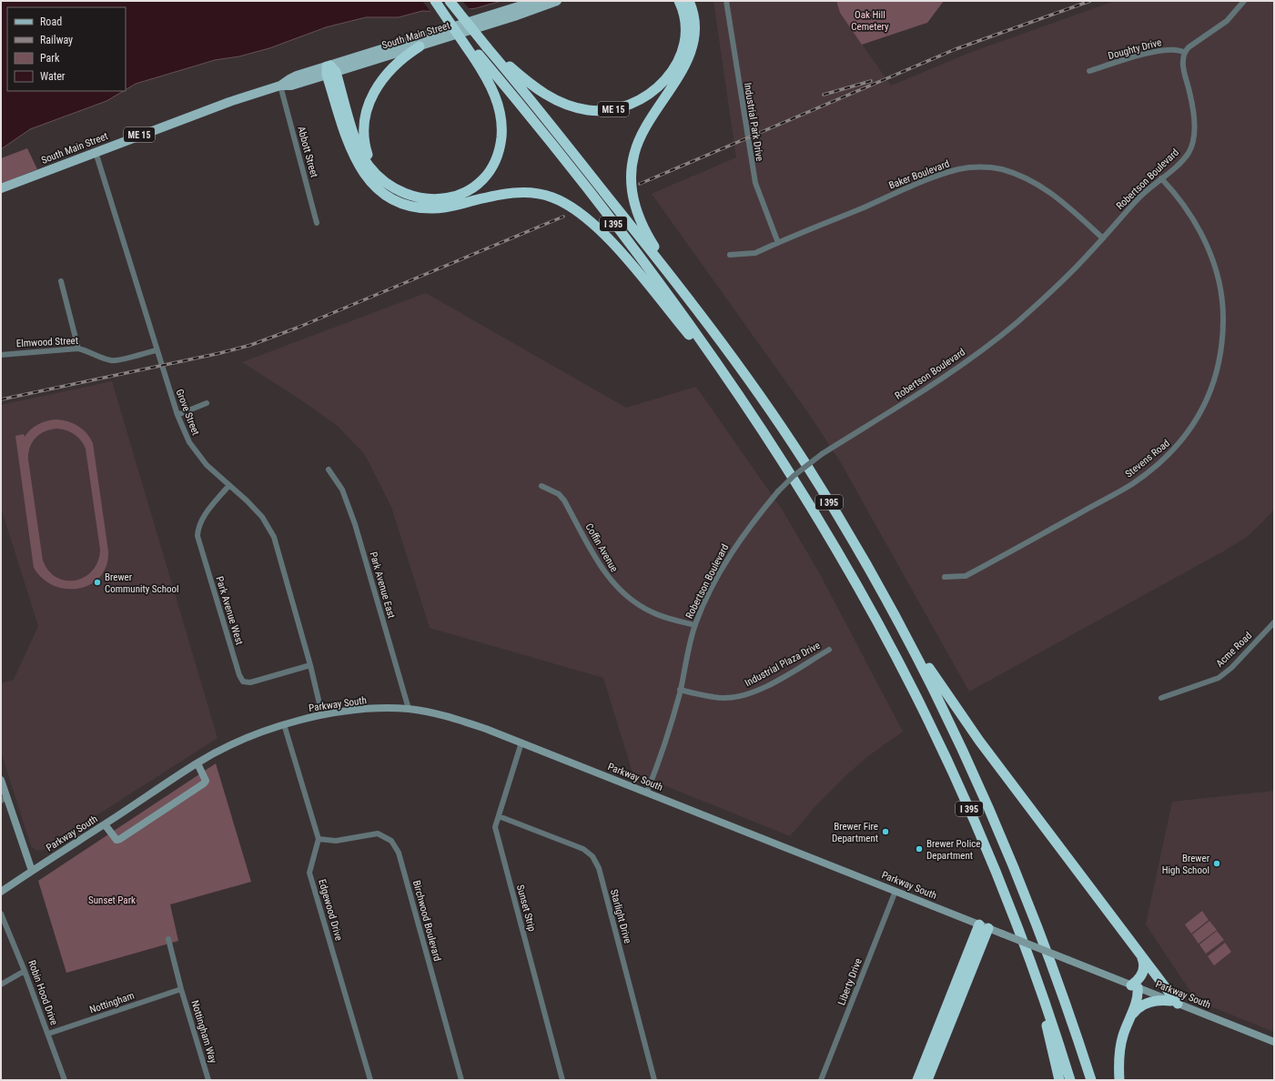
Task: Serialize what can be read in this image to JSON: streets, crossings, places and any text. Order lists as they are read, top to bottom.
{
  "streets": {
    "highway": ["ME 15", "I 395"],
    "main road": ["South Main Street", "Parkway South"],
    "street": [
      "Doughty Drive",
      "Industrial Park Drive",
      "Abbott Street",
      "Baker Boulevard",
      "Robertson Boulevard",
      "Elmwood Street",
      "Grove Street",
      "Stevens Road",
      "Coffin Avenue",
      "Park Avenue East",
      "Park Avenue West",
      "Acme Road",
      "Industrial Plaza Drive",
      "Sunset Strip",
      "Edgewood Drive",
      "Starlight Drive",
      "Birchwood Boulevard",
      "Liberty Drive",
      "Robin Hood Drive",
      "Nottingham",
      "Nottingham Way"
    ]
  },
  "crossings": [
    ["South Main Street", "Abbott Street"],
    ["South Main Street", "Grove Street"],
    ["Doughty Drive", "Robertson Boulevard"],
    ["ME 15", "I 395"],
    ["Industrial Park Drive", "Baker Boulevard"],
    ["Baker Boulevard", "Robertson Boulevard"],
    ["Robertson Boulevard", "Stevens Road"],
    ["Robertson Boulevard", "Coffin Avenue"],
    ["Robertson Boulevard", "Industrial Plaza Drive"],
    ["Robertson Boulevard", "Parkway South"],
    ["Elmwood Street", "Grove Street"],
    ["Grove Street", "Park Avenue West"],
    ["Grove Street", "Parkway South"],
    ["Park Avenue East", "Parkway South"],
    ["Parkway South", "Sunset Strip"],
    ["Parkway South", "Liberty Drive"],
    ["Sunset Strip", "Starlight Drive"],
    ["Edgewood Drive", "Birchwood Boulevard"],
    ["Robin Hood Drive", "Nottingham"],
    ["Nottingham", "Nottingham Way"]
  ],
  "parks": ["Oak Hill Cemetery", "Sunset Park"],
  "places": [
    "Brewer Community School",
    "Brewer Fire Department",
    "Brewer Police Department",
    "Brewer High School"
  ],
  "legend": [
    "Road",
    "Railway",
    "Park",
    "Water"
  ]
}
